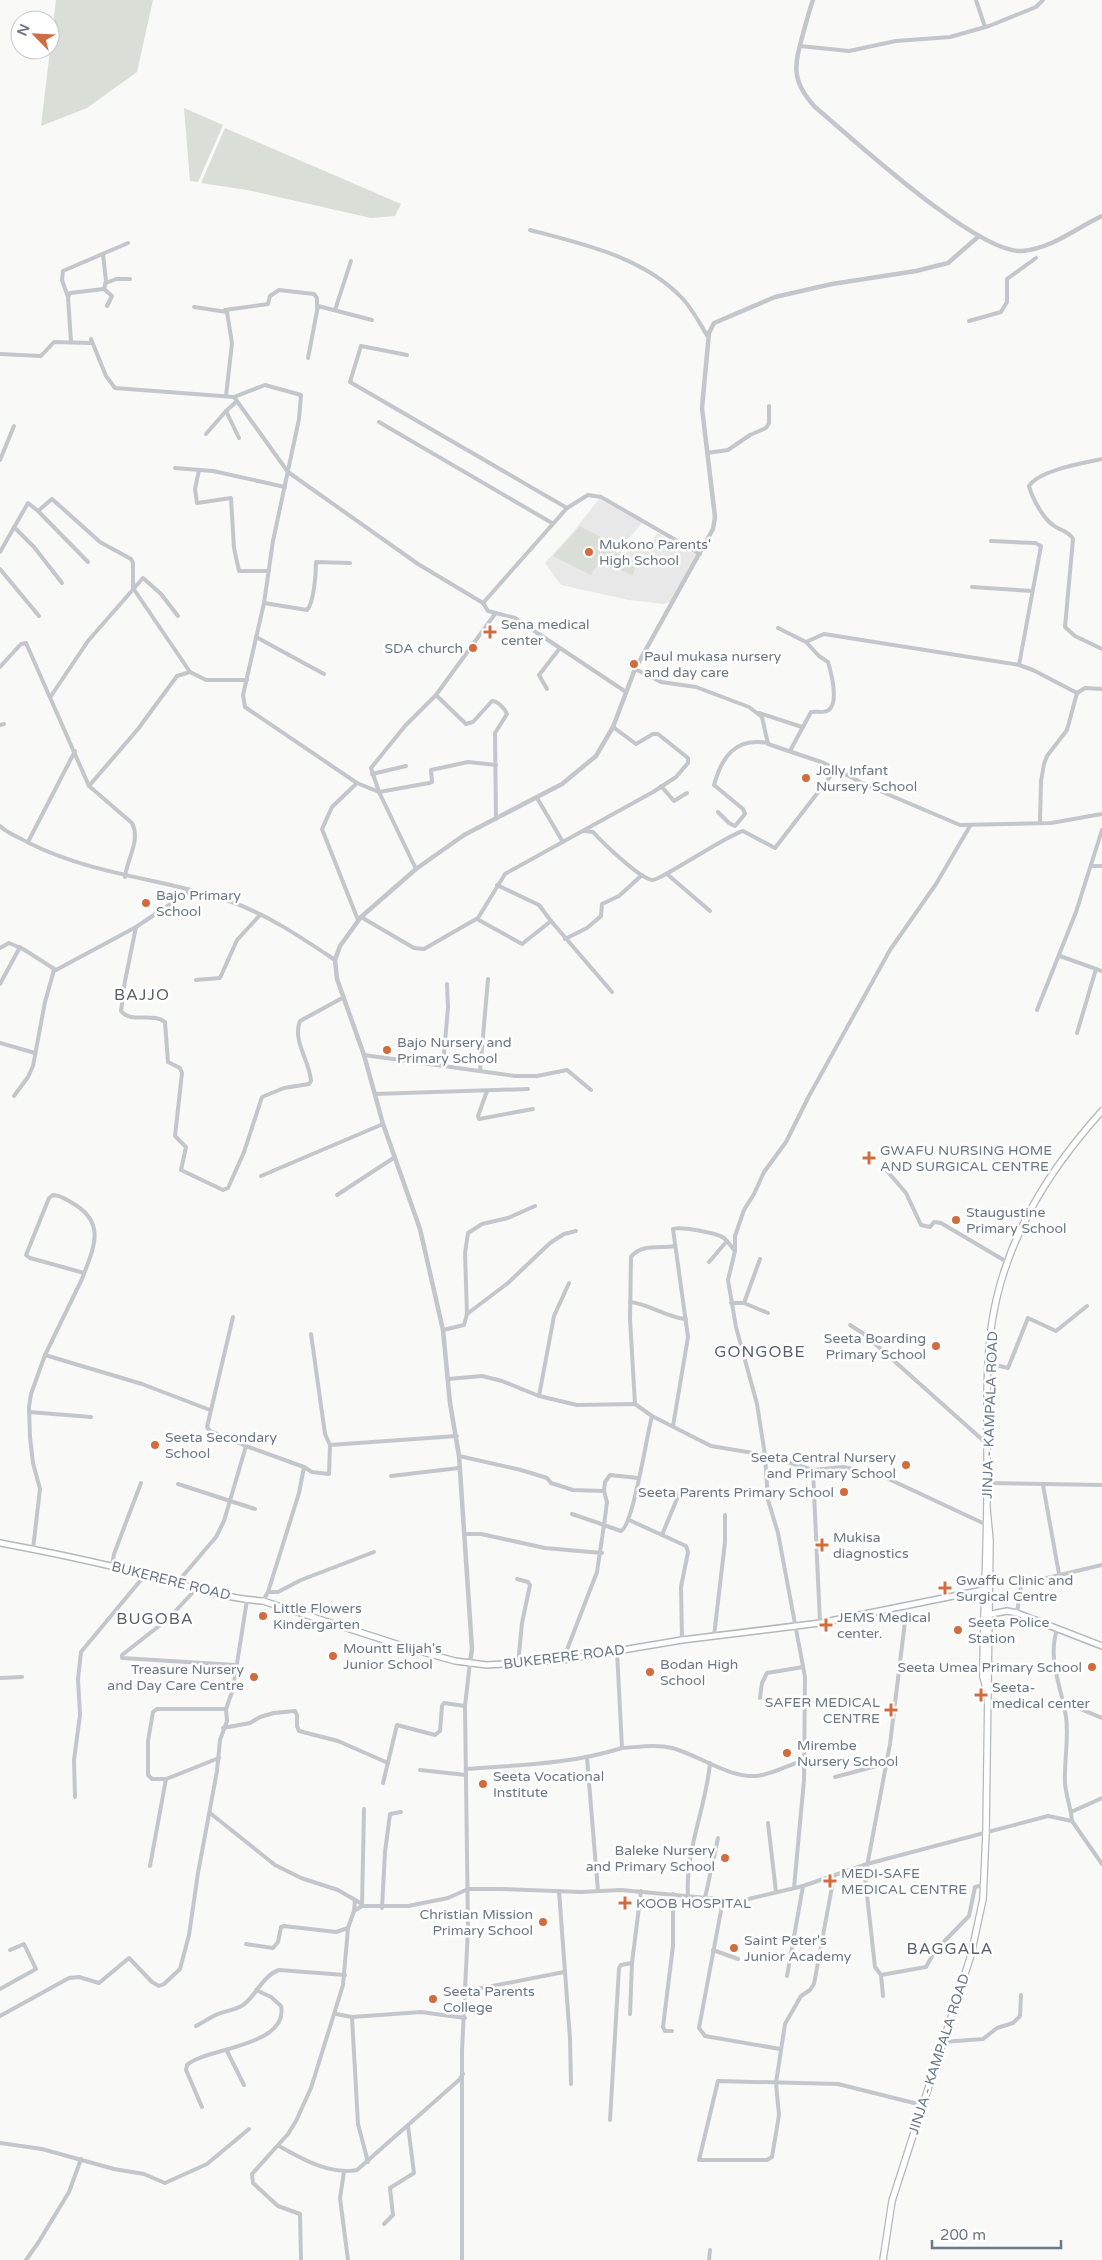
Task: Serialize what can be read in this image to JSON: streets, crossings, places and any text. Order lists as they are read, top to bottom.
{
  "streets": {
    "highway": ["JINJA - KAMPALA ROAD"],
    "main road": ["BUKERERE ROAD"]
  },
  "crossings": [
    ["JINJA - KAMPALA ROAD", "BUKERERE ROAD"]
  ],
  "districts": [
    "BAJJO",
    "GONGOBE",
    "BUGOBA",
    "BAGGALA"
  ],
  "places": {
    "other": [
      "Mukono Parents' High School",
      "SDA church",
      "Paul mukasa nursery and day care",
      "Jolly Infant Nursery School",
      "Bajo Primary School",
      "Bajo Nursery and Primary School",
      "Staugustine Primary School",
      "Seeta Boarding Primary School",
      "Seeta Secondary School",
      "Seeta Central Nursery and Primary School",
      "Seeta Parents Primary School",
      "Little Flowers Kindergarten",
      "Seeta Police Station",
      "Mountt Elijah's Junior School",
      "Seeta Umea Primary School",
      "Bodan High School",
      "Treasure Nursery and Day Care Centre",
      "Mirembe Nursery School",
      "Seeta Vocational Institute",
      "Baleke Nursery and Primary School",
      "Christian Mission Primary School",
      "Saint Peter's Junior Academy",
      "Seeta Parents College"
    ],
    "health": [
      "Sena medical center",
      "GWAFU NURSING HOME AND SURGICAL CENTRE",
      "Mukisa diagnostics",
      "Gwaffu Clinic and Surgical Centre",
      "JEMS Medical center.",
      "Seeta- medical center",
      "SAFER MEDICAL CENTRE",
      "MEDI-SAFE MEDICAL CENTRE",
      "KOOB HOSPITAL"
    ]
  },
  "scale_bar": "200 m",
  "north": "top left"
}
